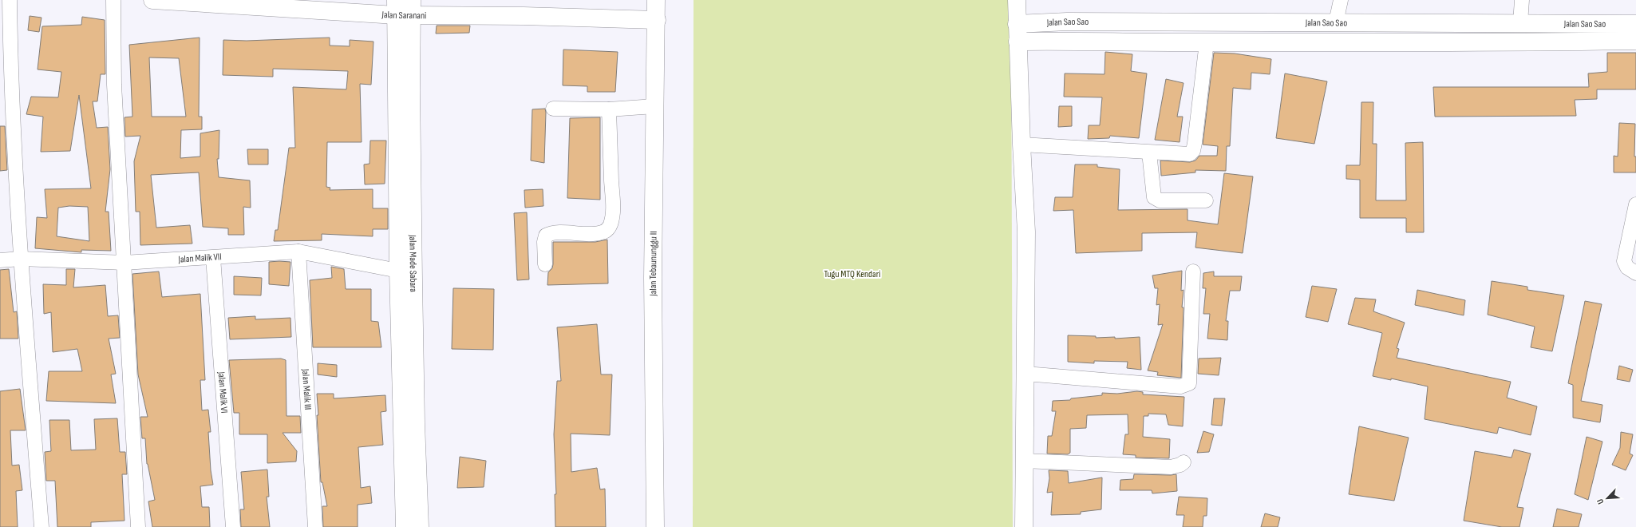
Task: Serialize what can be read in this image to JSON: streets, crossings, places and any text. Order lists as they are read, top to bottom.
{
  "streets": {
    "street": [
      "Jalan Saranani",
      "Jalan Sao Sao",
      "Jalan Malik VII",
      "Jalan Made Sabara",
      "Jalan Tebaununggu II",
      "Jalan Malik III",
      "Jalan Malik VI"
    ]
  },
  "crossings": [
    ["Jalan Saranani", "Jalan Made Sabara"],
    ["Jalan Saranani", "Jalan Tebaununggu II"],
    ["Jalan Malik VII", "Jalan Made Sabara"],
    ["Jalan Malik VII", "Jalan Malik III"],
    ["Jalan Malik VII", "Jalan Malik VI"]
  ],
  "parks": ["Tugu MTQ Kendari"],
  "north": "bottom left"
}
